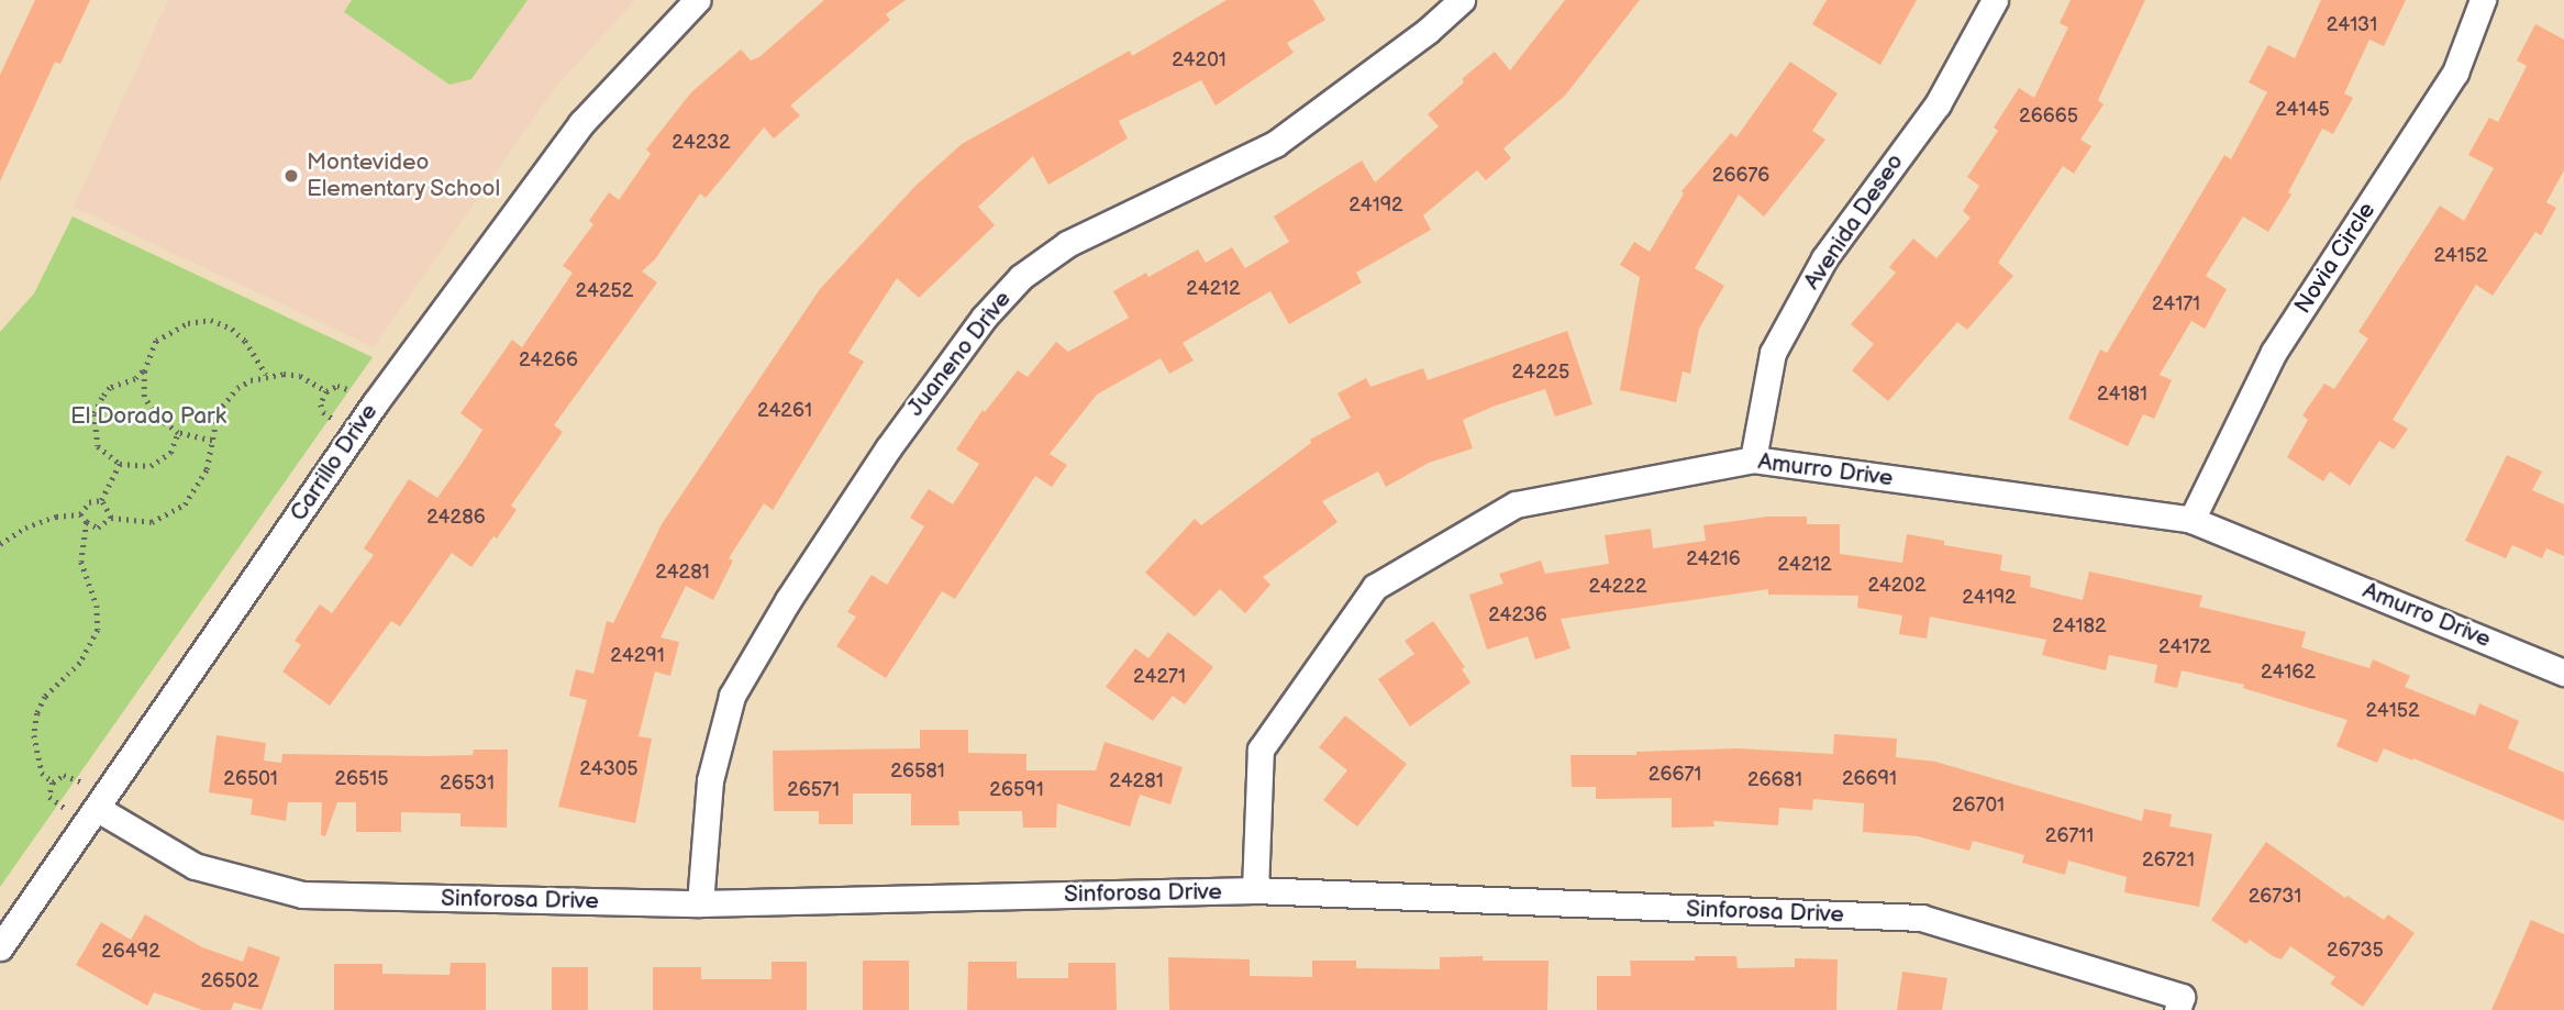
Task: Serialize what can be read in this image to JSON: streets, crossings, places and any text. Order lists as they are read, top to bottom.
{
  "streets": {
    "street": [
      "Avenida Deseo",
      "Novia Circle",
      "Juaneno Drive",
      "Carrillo Drive",
      "Amurro Drive",
      "Sinforosa Drive"
    ]
  },
  "crossings": [
    ["Avenida Deseo", "Amurro Drive"],
    ["Novia Circle", "Amurro Drive"],
    ["Juaneno Drive", "Sinforosa Drive"],
    ["Carrillo Drive", "Sinforosa Drive"],
    ["Amurro Drive", "Sinforosa Drive"]
  ],
  "parks": ["El Dorado Park"],
  "places": ["Montevideo Elementary School"],
  "house_numbers": [
    "24131",
    "24201",
    "24145",
    "26665",
    "24232",
    "26676",
    "24192",
    "24152",
    "24212",
    "24252",
    "24171",
    "24266",
    "24225",
    "24181",
    "24261",
    "24286",
    "24216",
    "24212",
    "24281",
    "24202",
    "24222",
    "24192",
    "24236",
    "24182",
    "24172",
    "24291",
    "24162",
    "24271",
    "24152",
    "24305",
    "26581",
    "26671",
    "26501",
    "26515",
    "26691",
    "26681",
    "24281",
    "26531",
    "26571",
    "26591",
    "26701",
    "26711",
    "26721",
    "26731",
    "26735",
    "26492",
    "26502"
  ]
}
